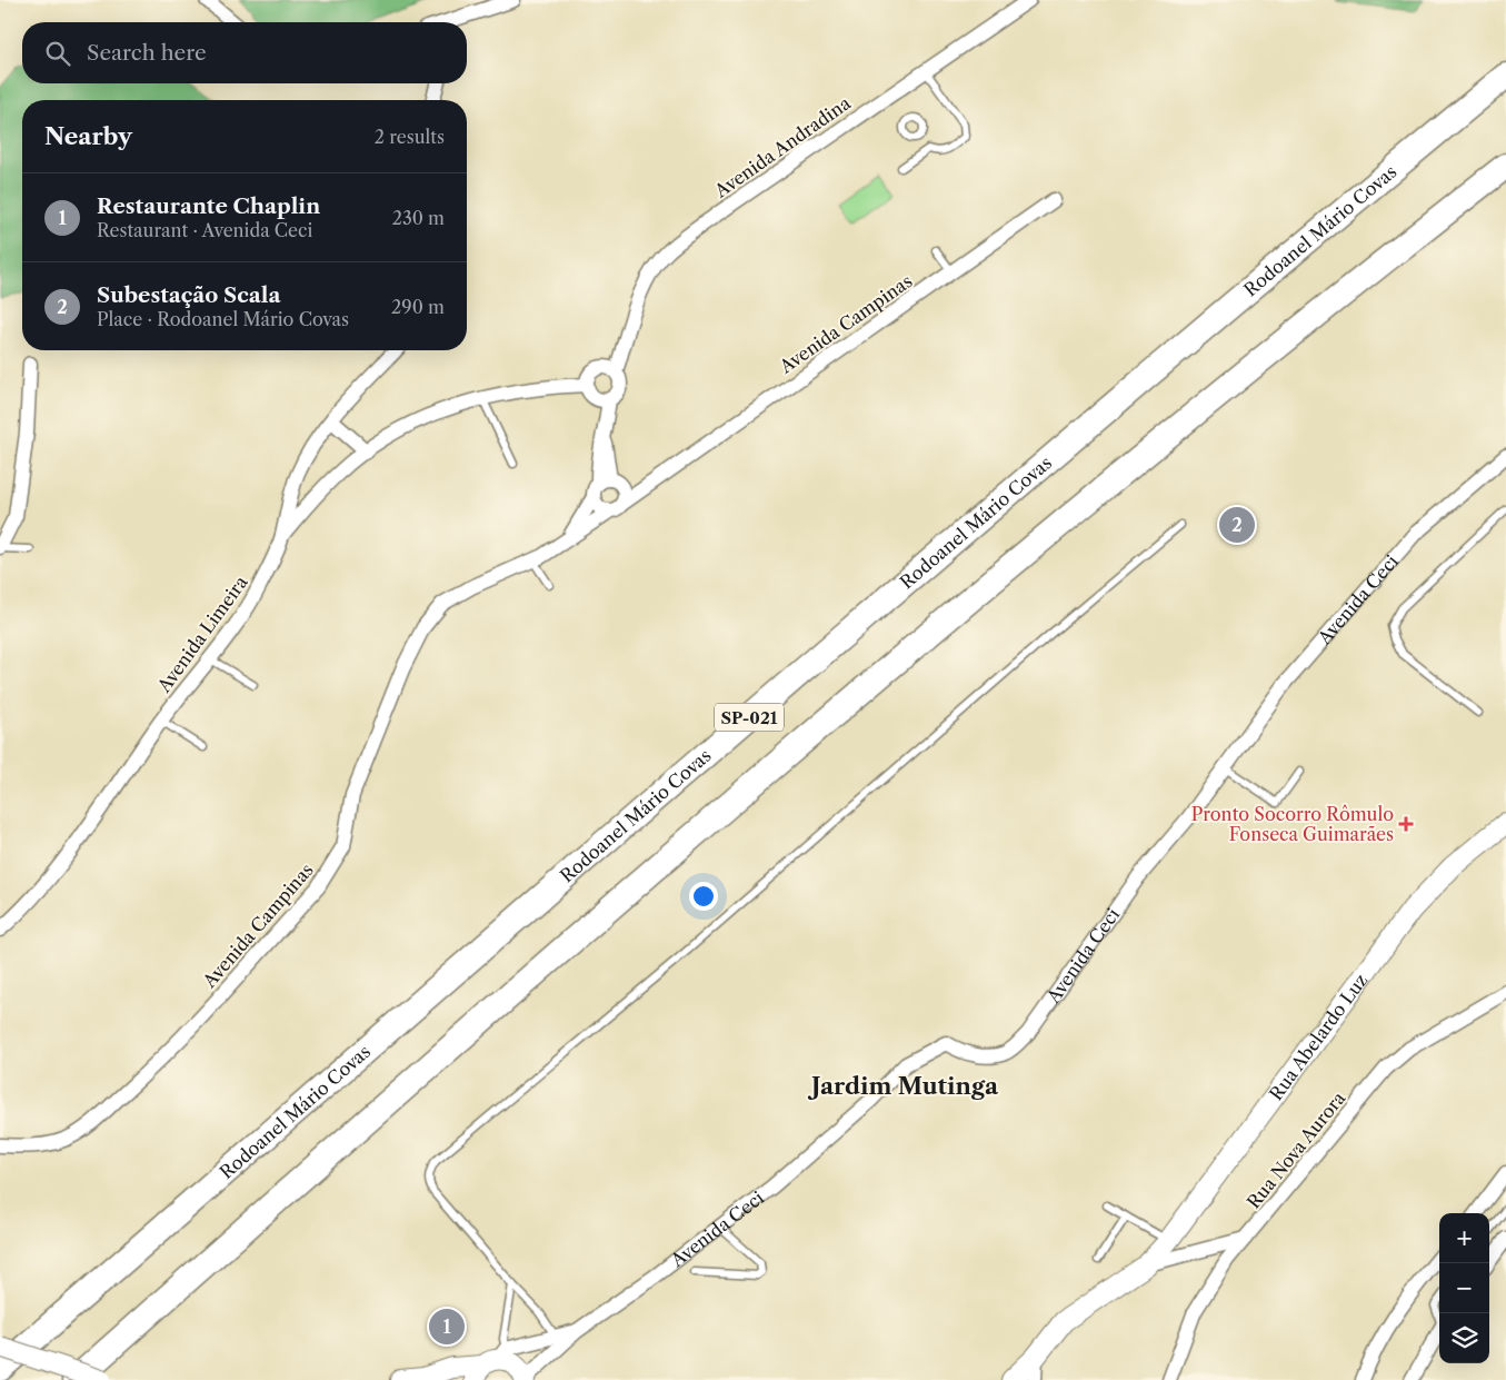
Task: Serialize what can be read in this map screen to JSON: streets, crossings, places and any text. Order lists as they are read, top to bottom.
{
  "streets": {
    "highway": ["Rodoanel Mário Covas", "SP-021"],
    "main road": ["Avenida Ceci", "Rua Abelardo Luz"],
    "street": [
      "Avenida Andradina",
      "Avenida Campinas",
      "Avenida Limeira",
      "Rua Nova Aurora"
    ]
  },
  "crossings": [
    ["Rua Abelardo Luz", "Rua Nova Aurora"]
  ],
  "districts": ["Jardim Mutinga"],
  "places": {
    "health": ["Pronto Socorro Rômulo Fonseca Guimarães"]
  },
  "page": {
    "search": "Search here",
    "heading": ["Nearby", "2 results"],
    "list": [
      {
        "mark": "1",
        "name": "Restaurante Chaplin",
        "note": "Restaurant · Avenida Ceci",
        "value": "230 m"
      },
      {
        "mark": "2",
        "name": "Subestação Scala",
        "note": "Place · Rodoanel Mário Covas",
        "value": "290 m"
      }
    ],
    "pins": ["2", "1"],
    "map_buttons": ["+", "−"]
  }
}
